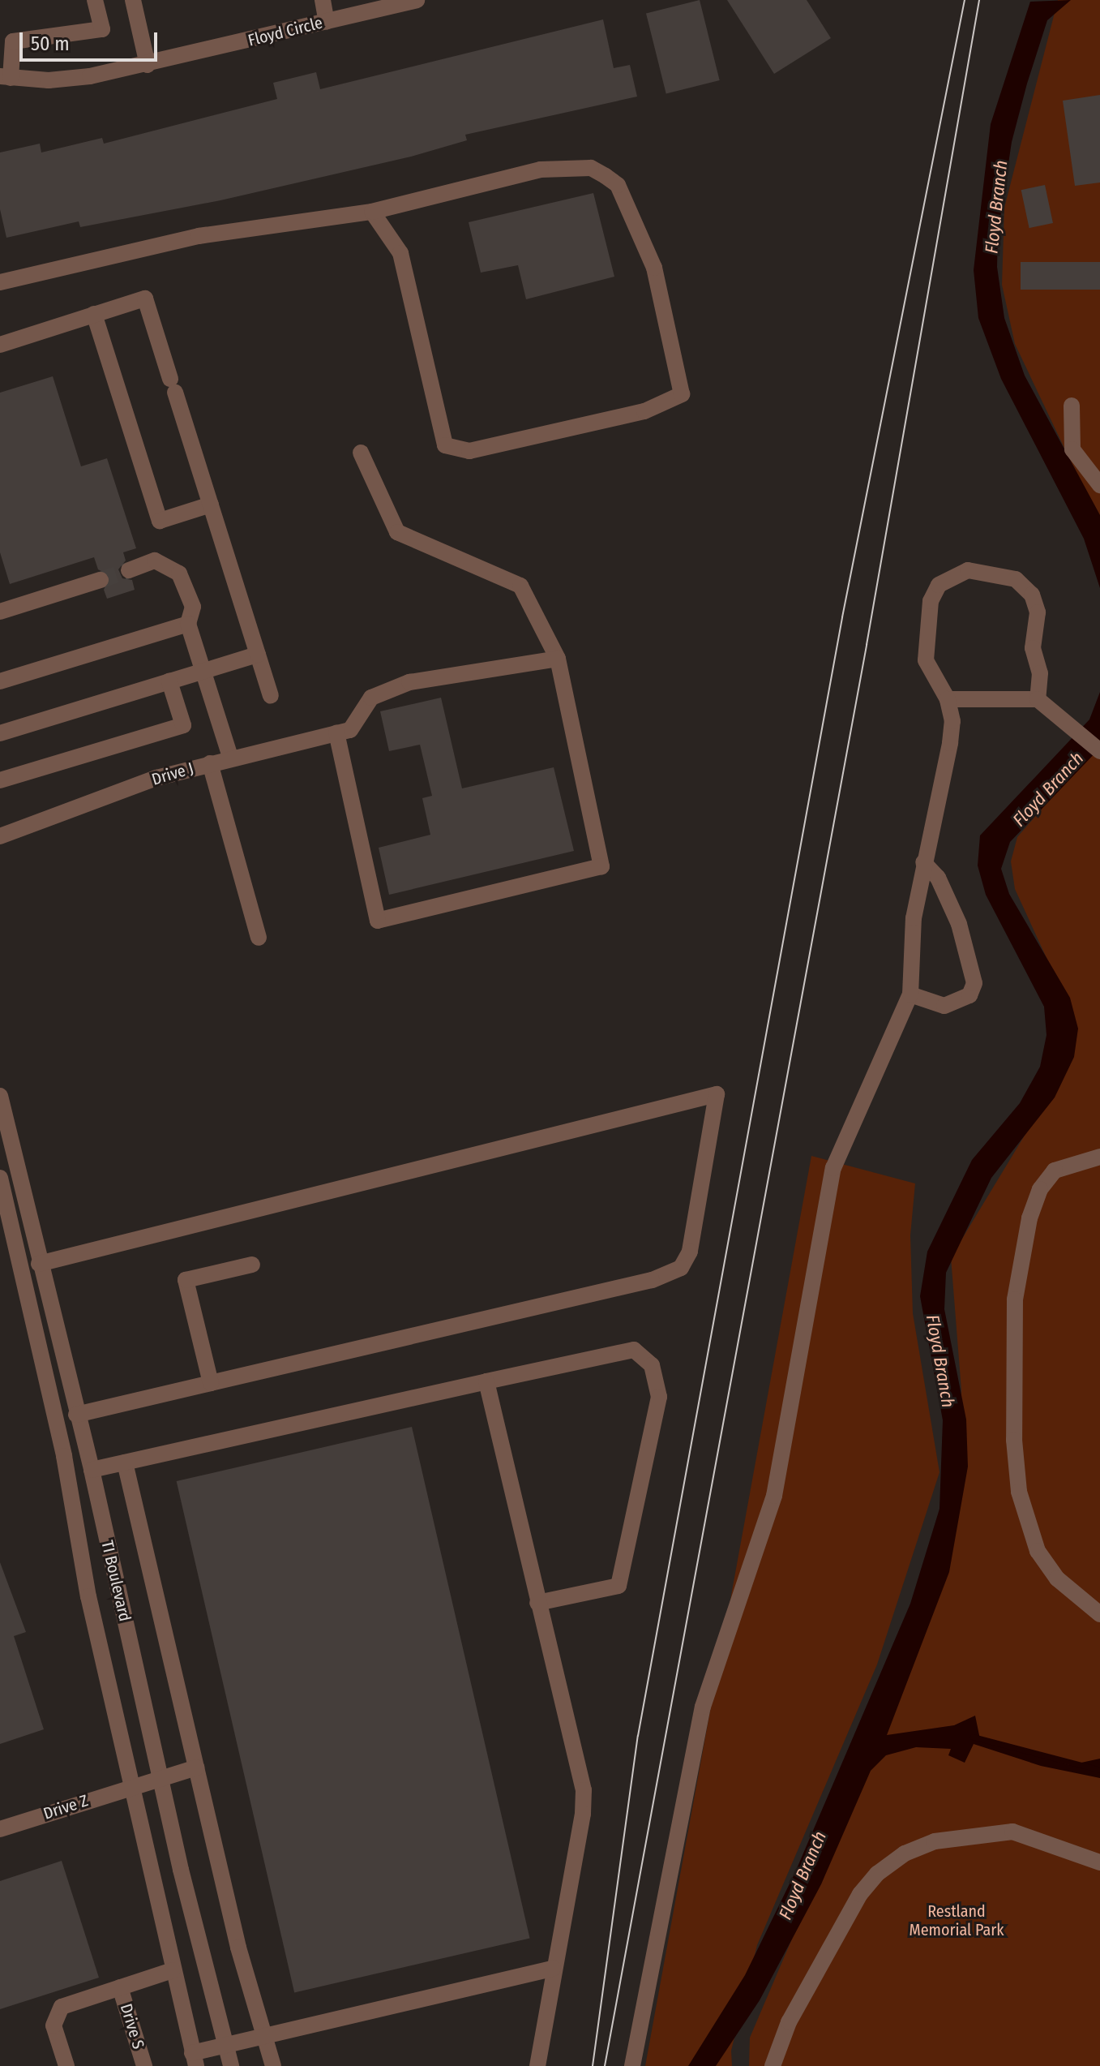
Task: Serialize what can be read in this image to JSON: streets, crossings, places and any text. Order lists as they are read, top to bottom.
{
  "streets": {
    "street": [
      "Floyd Circle",
      "Drive J",
      "TI Boulevard",
      "Drive Z",
      "Drive S"
    ]
  },
  "crossings": [
    ["TI Boulevard", "Drive Z"],
    ["TI Boulevard", "Drive S"]
  ],
  "water": ["Floyd Branch"],
  "parks": ["Restland Memorial Park"],
  "scale_bar": "50 m"
}
